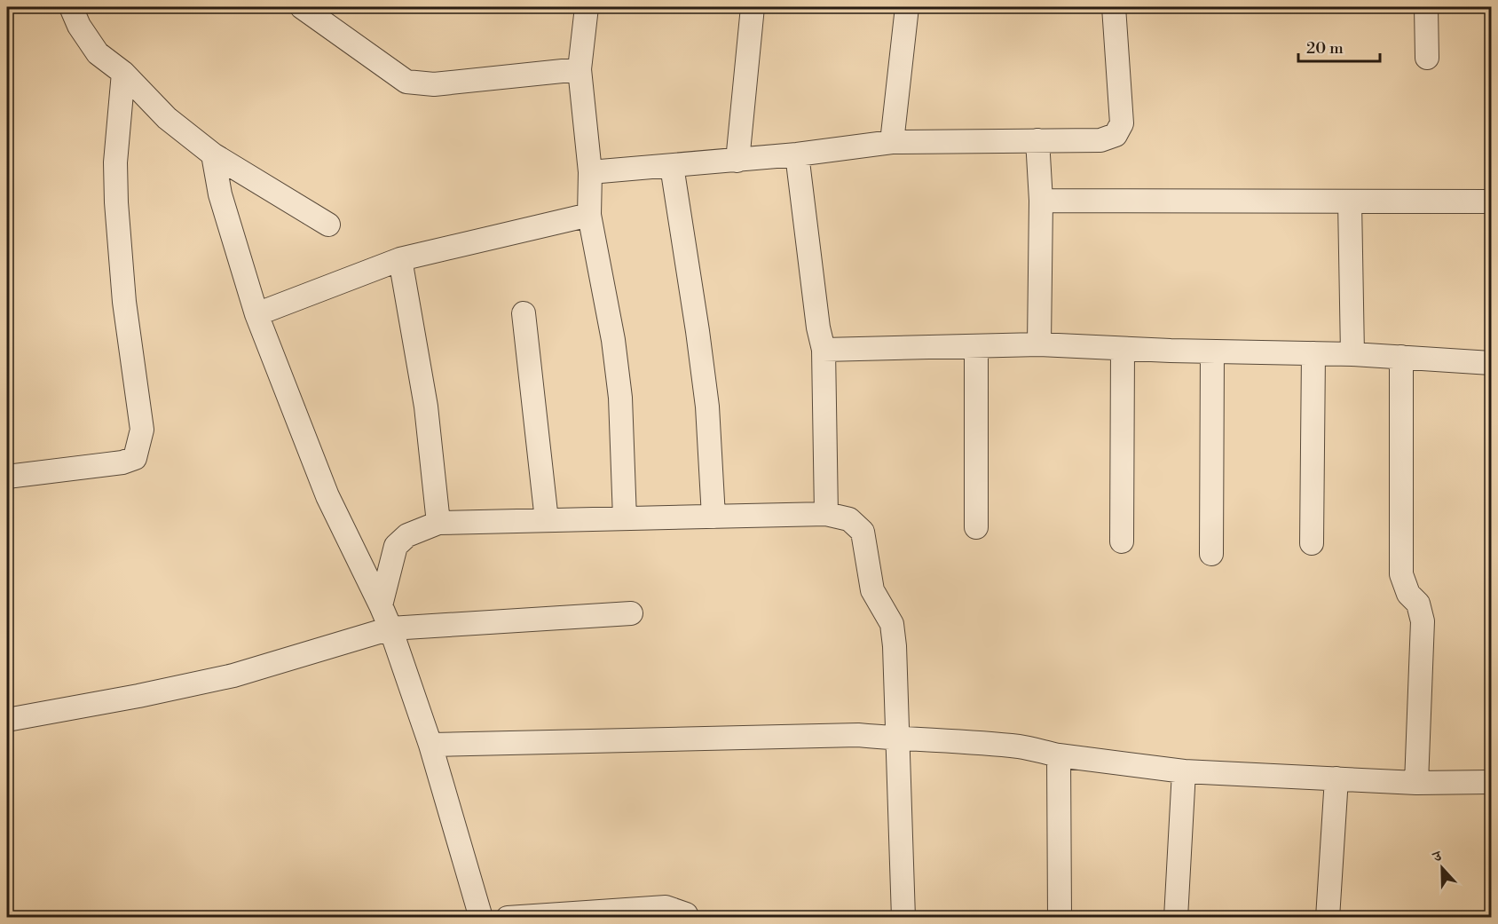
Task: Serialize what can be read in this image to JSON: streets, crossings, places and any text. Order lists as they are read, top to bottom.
{
  "scale_bar": "20 m",
  "north": "top"
}
